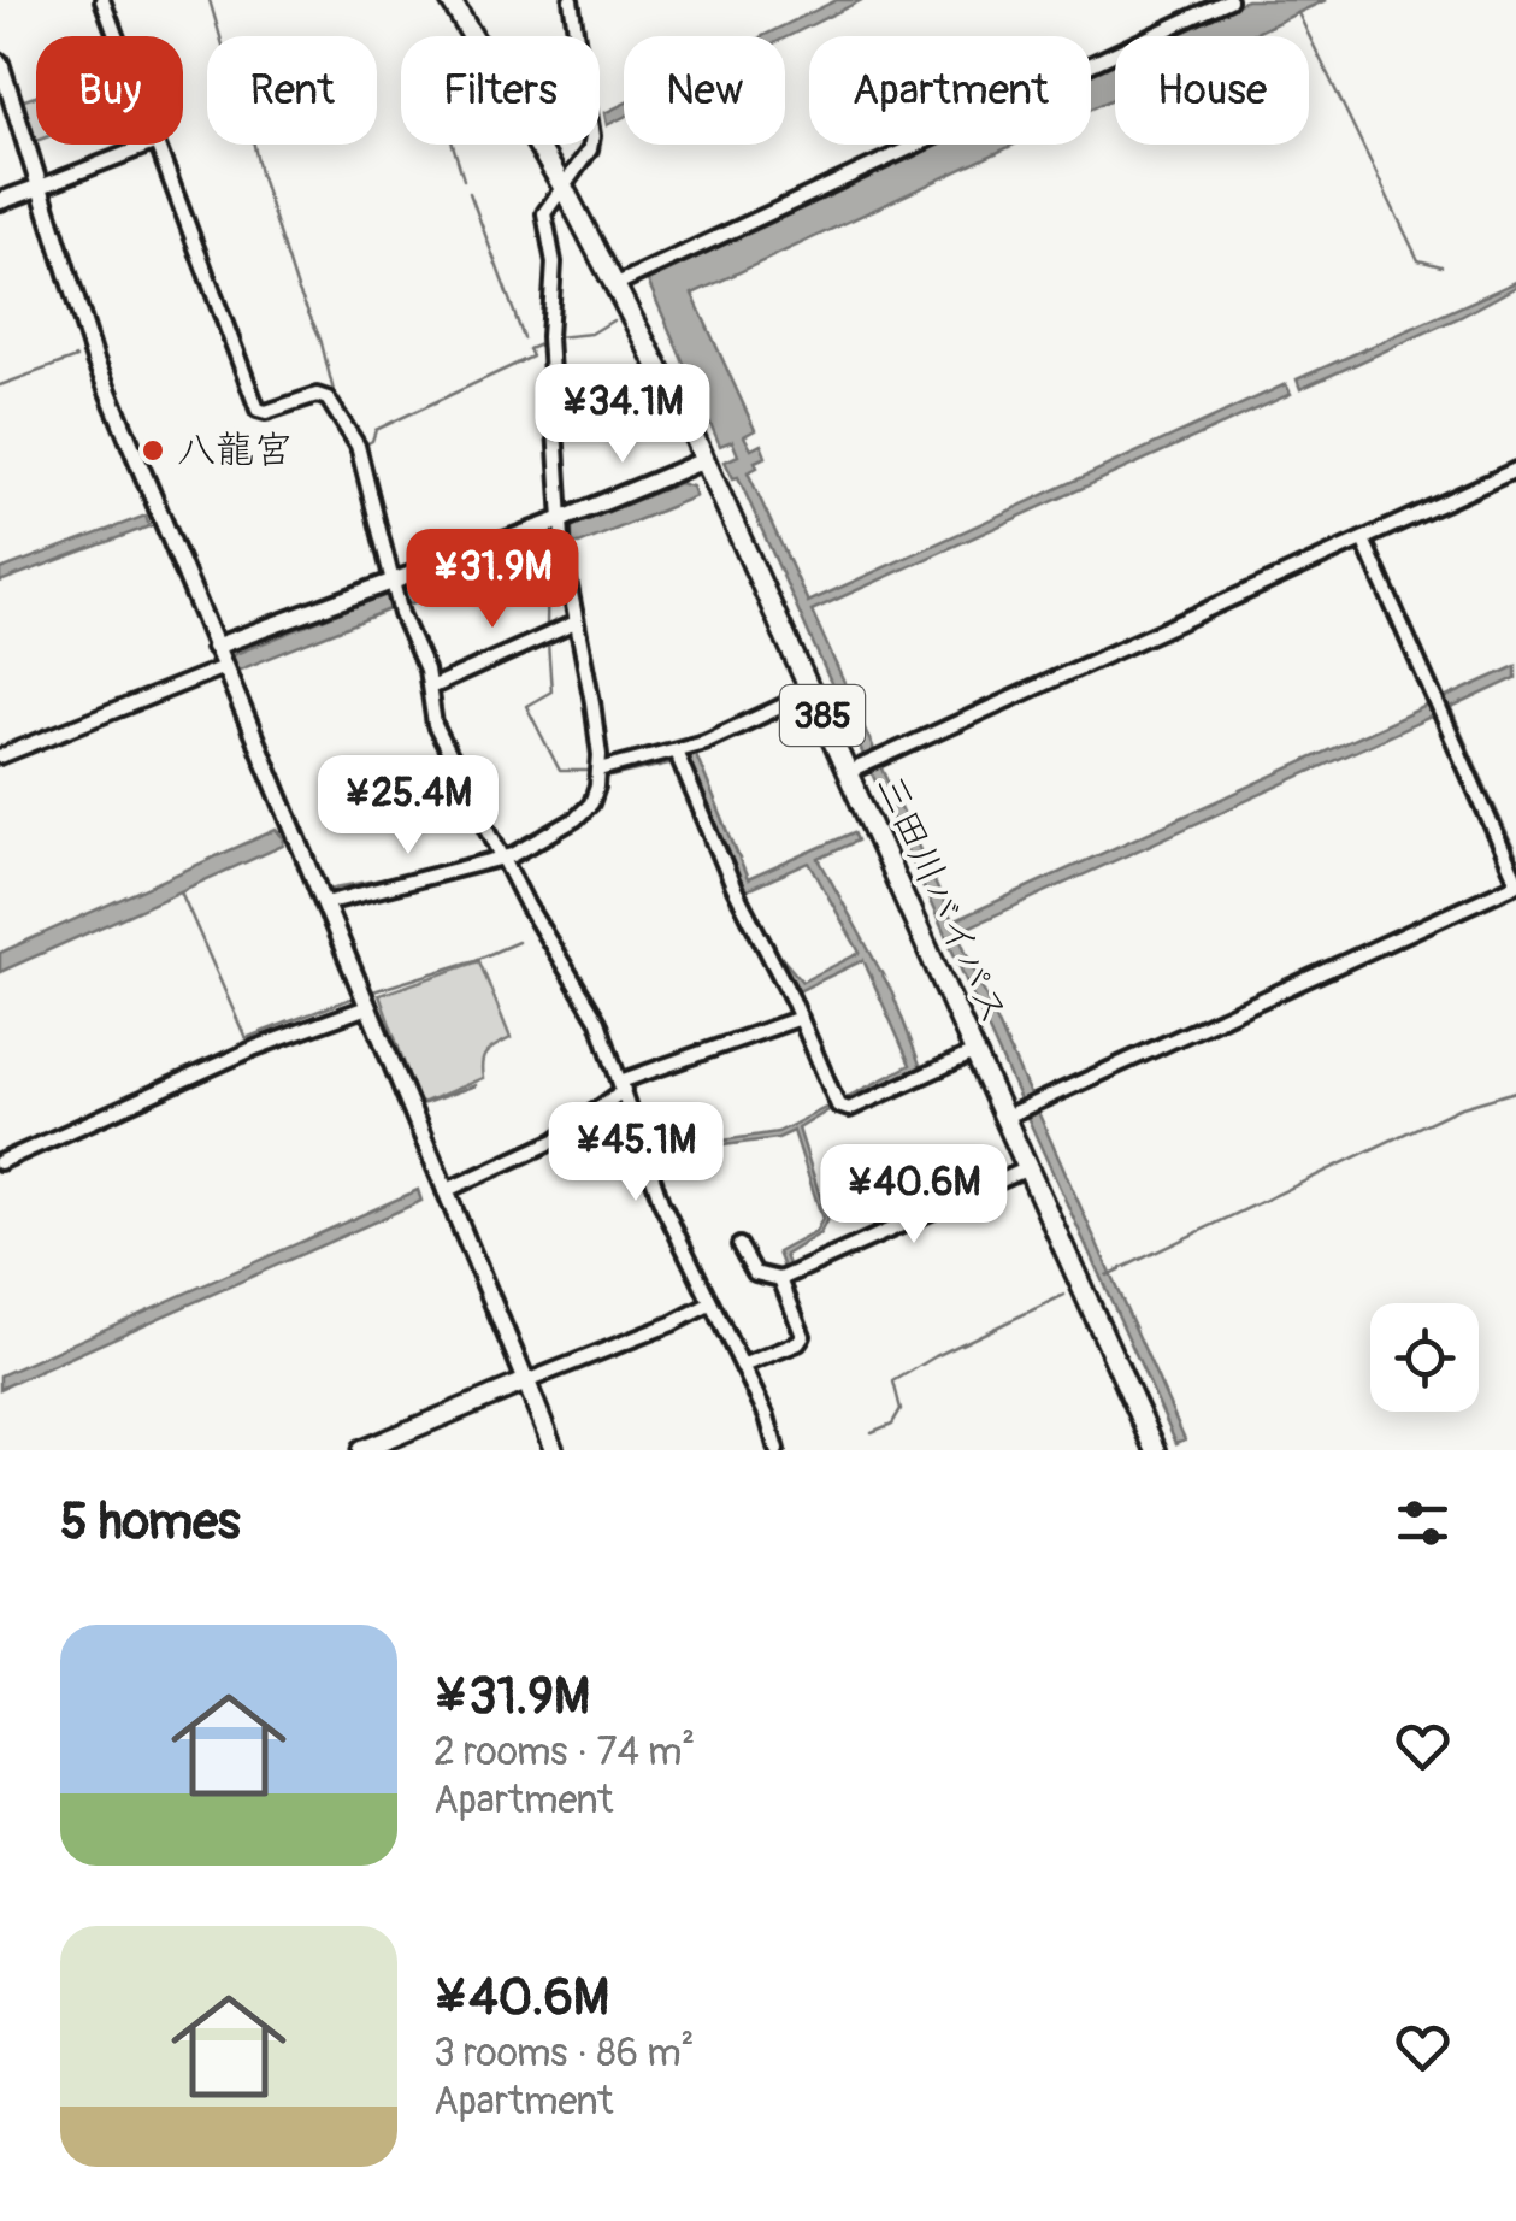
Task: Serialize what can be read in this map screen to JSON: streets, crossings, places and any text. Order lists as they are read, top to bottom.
{
  "streets": {
    "highway": ["385", "三田川バイパス"]
  },
  "places": ["八龍宮"],
  "page": {
    "chip": [
      "Buy",
      "Rent",
      "Filters",
      "New",
      "Apartment",
      "House"
    ],
    "price": [
      "¥34.1M",
      "¥31.9M",
      "¥25.4M",
      "¥45.1M",
      "¥40.6M"
    ],
    "heading": "5 homes",
    "list": [
      {
        "name": "¥31.9M",
        "note": "2 rooms · 74 m² · Apartment"
      },
      {
        "name": "¥40.6M",
        "note": "3 rooms · 86 m² · Apartment"
      }
    ]
  }
}
